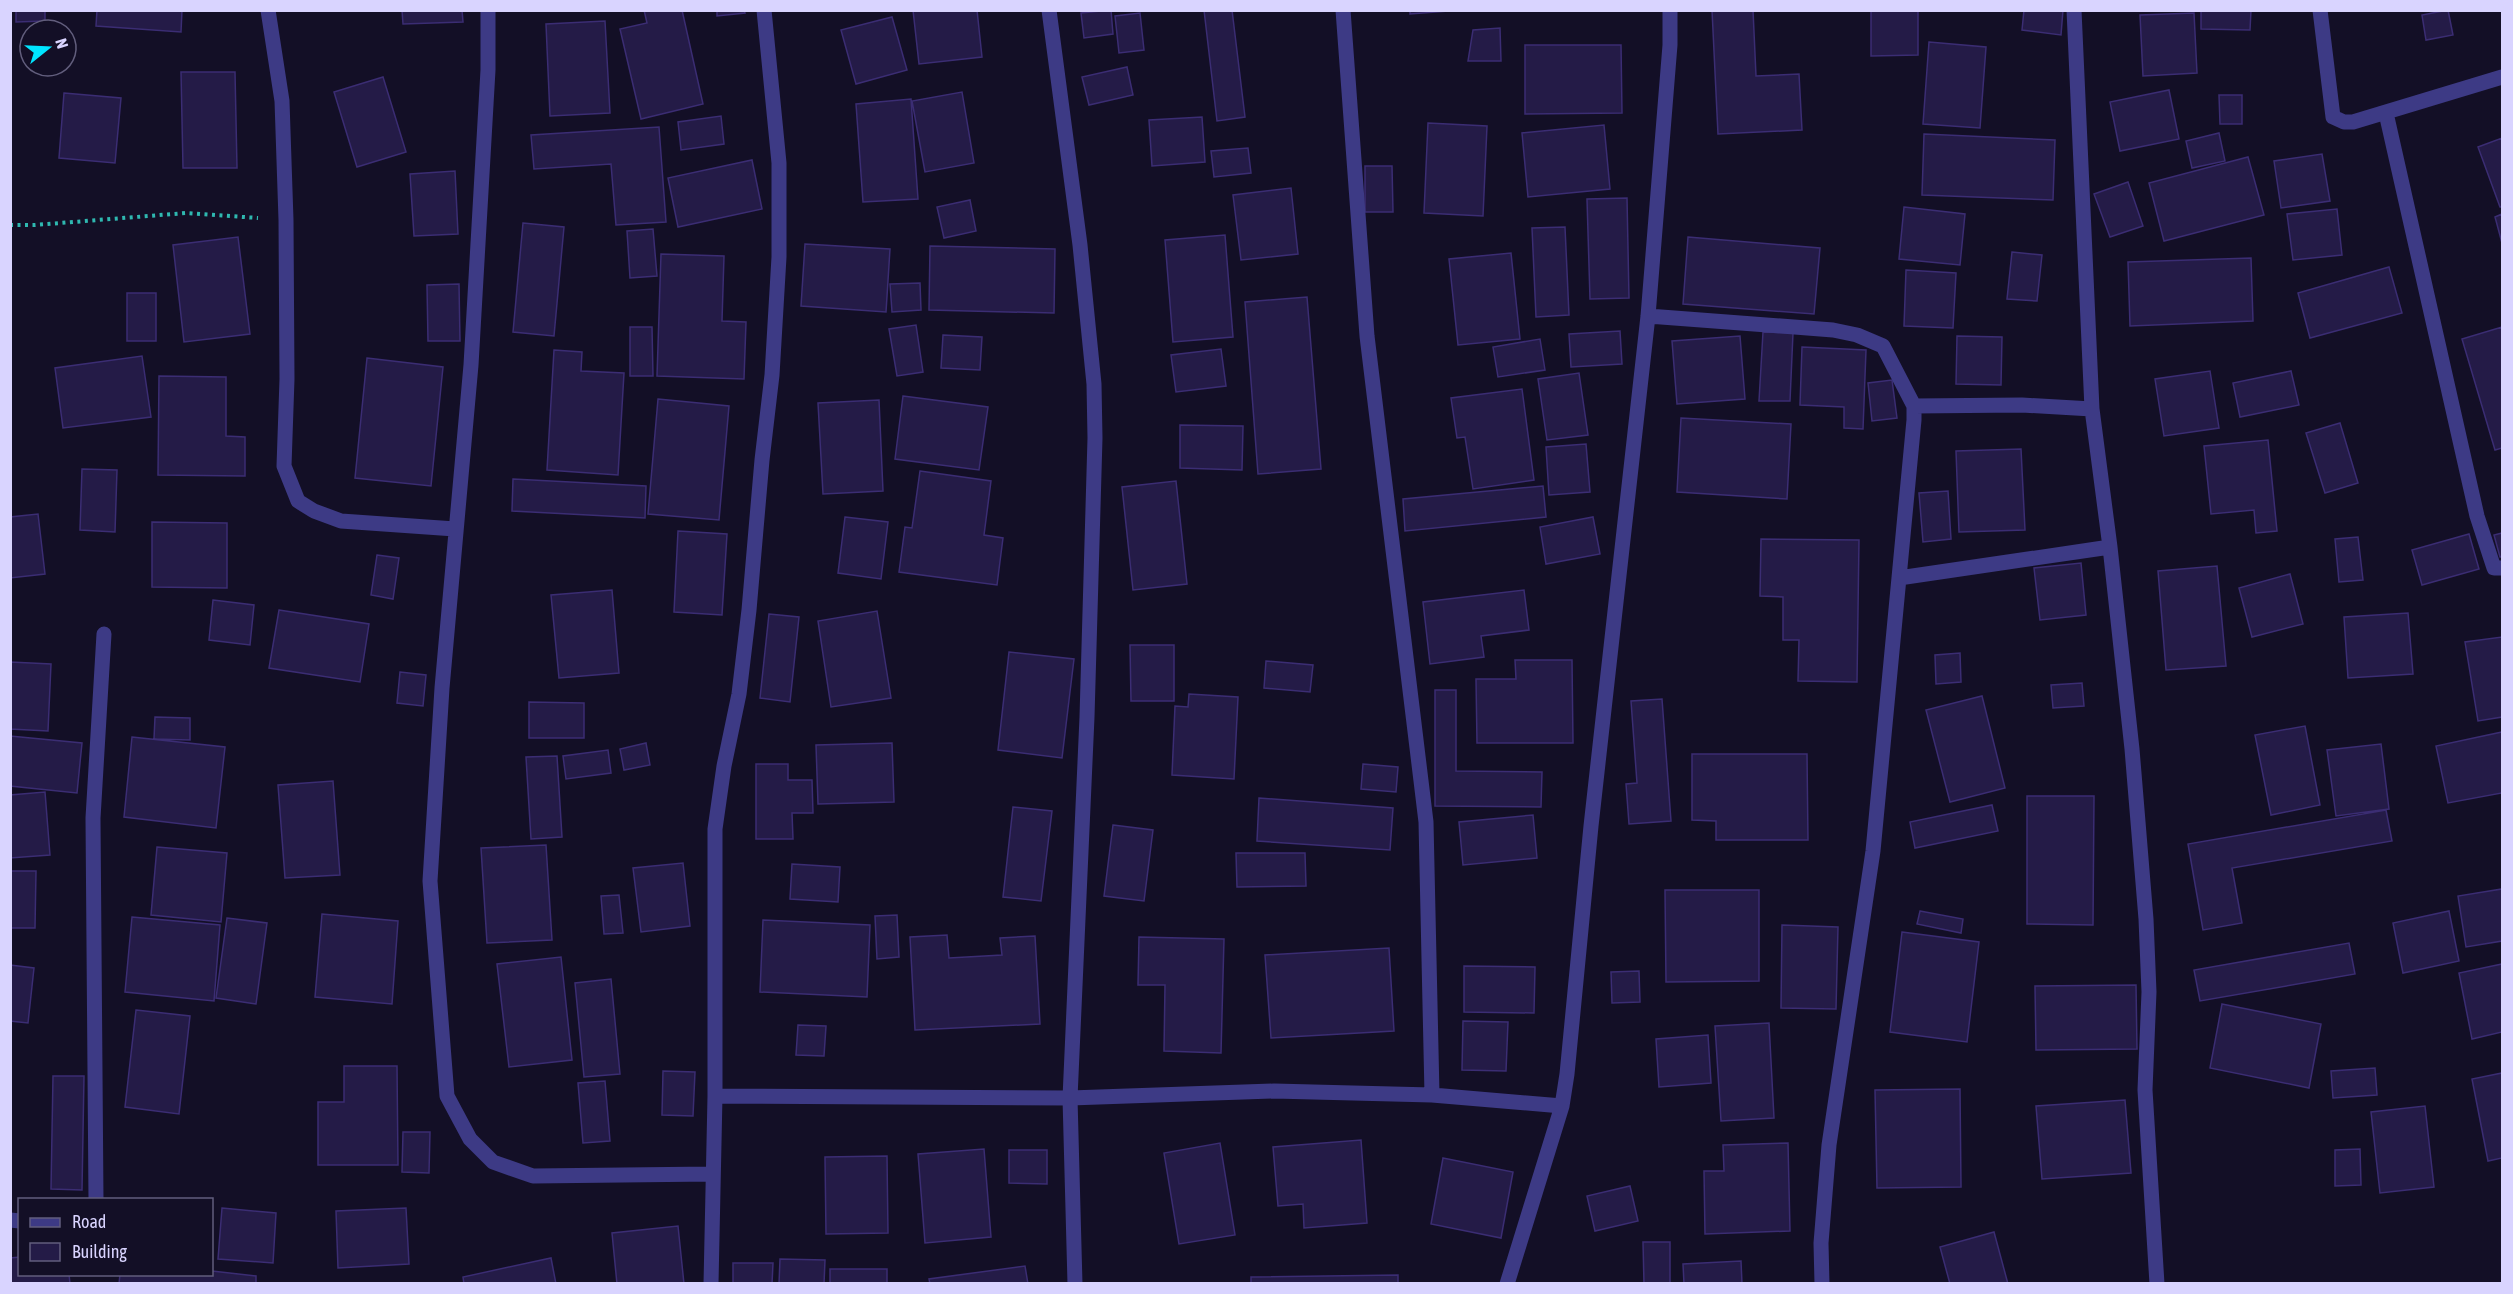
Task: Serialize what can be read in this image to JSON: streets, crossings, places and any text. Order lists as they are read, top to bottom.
{
  "legend": ["Road", "Building"],
  "north": "right"
}
